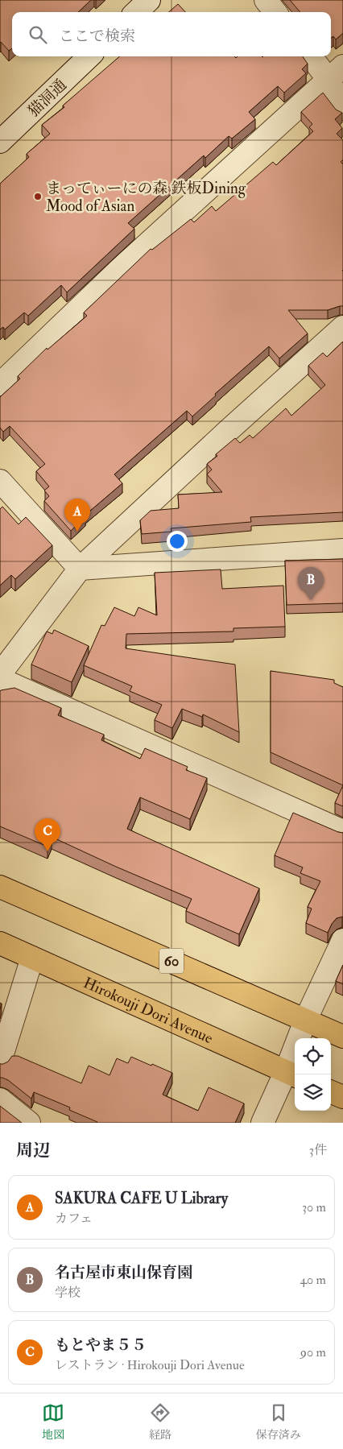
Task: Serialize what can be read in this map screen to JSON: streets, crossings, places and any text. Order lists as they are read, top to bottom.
{
  "streets": {
    "main road": ["60", "Hirokouji Dori Avenue"],
    "street": ["猫洞通"]
  },
  "places": ["まってぃーにの森 鉄板Dining Mood of Asian"],
  "page": {
    "search": "ここで検索",
    "pins": ["A", "B", "C"],
    "heading": ["周辺", "3件"],
    "list": [
      {
        "mark": "A",
        "name": "SAKURA CAFE U Library",
        "note": "カフェ",
        "value": "30 m"
      },
      {
        "mark": "B",
        "name": "名古屋市東山保育園",
        "note": "学校",
        "value": "40 m"
      },
      {
        "mark": "C",
        "name": "もとやま５５",
        "note": "レストラン · Hirokouji Dori Avenue",
        "value": "90 m"
      }
    ],
    "nav": ["地図", "経路", "保存済み"]
  }
}
